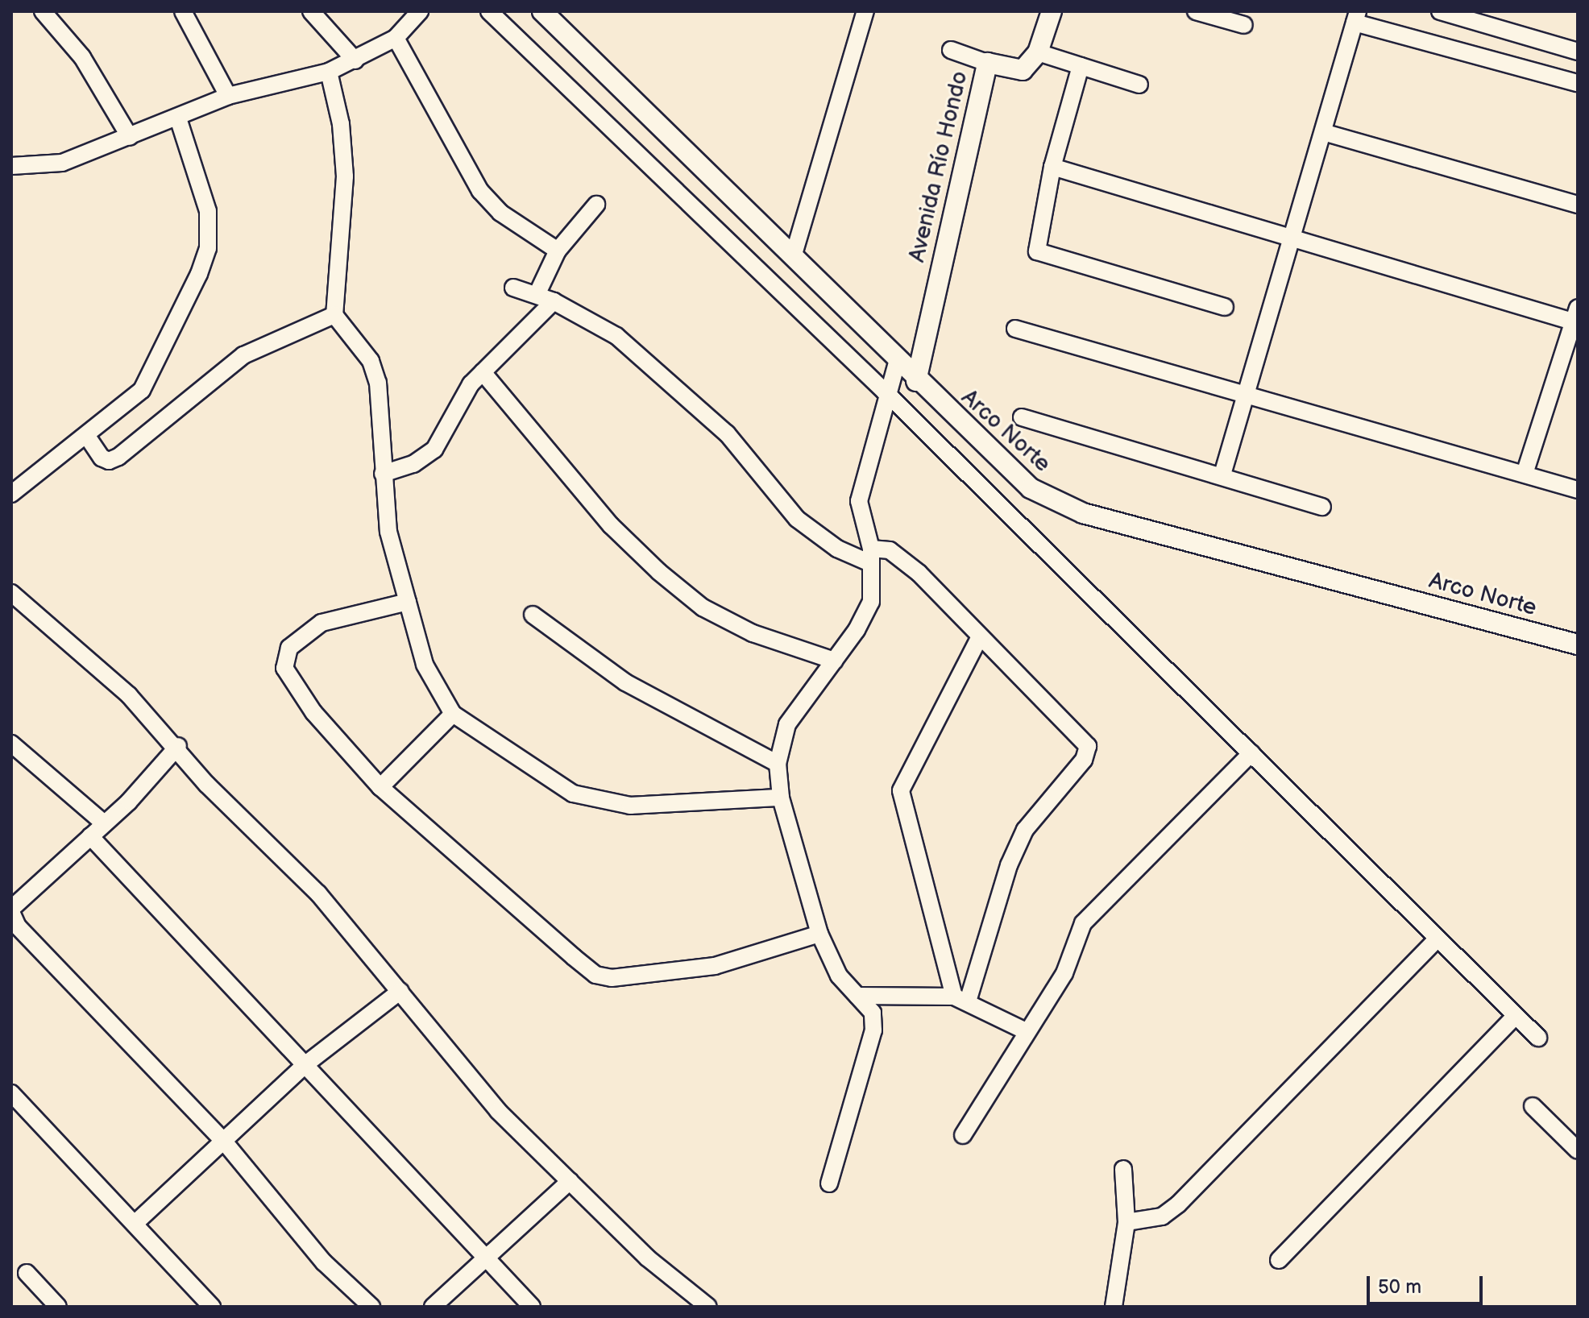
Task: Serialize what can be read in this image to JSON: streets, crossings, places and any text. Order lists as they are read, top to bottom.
{
  "streets": {
    "main road": ["Avenida Río Hondo", "Arco Norte"]
  },
  "crossings": [
    ["Avenida Río Hondo", "Arco Norte"]
  ],
  "scale_bar": "50 m"
}
